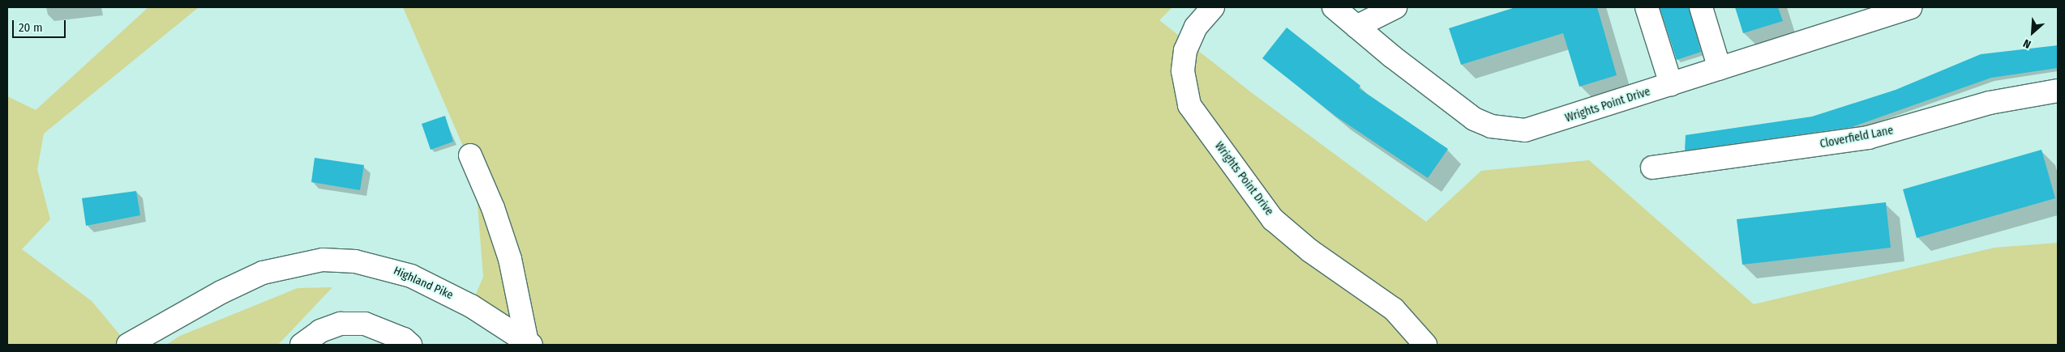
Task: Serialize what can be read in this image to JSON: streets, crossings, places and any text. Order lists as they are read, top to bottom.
{
  "streets": {
    "street": ["Wrights Point Drive", "Cloverfield Lane", "Highland Pike"]
  },
  "scale_bar": "20 m",
  "north": "bottom left"
}
